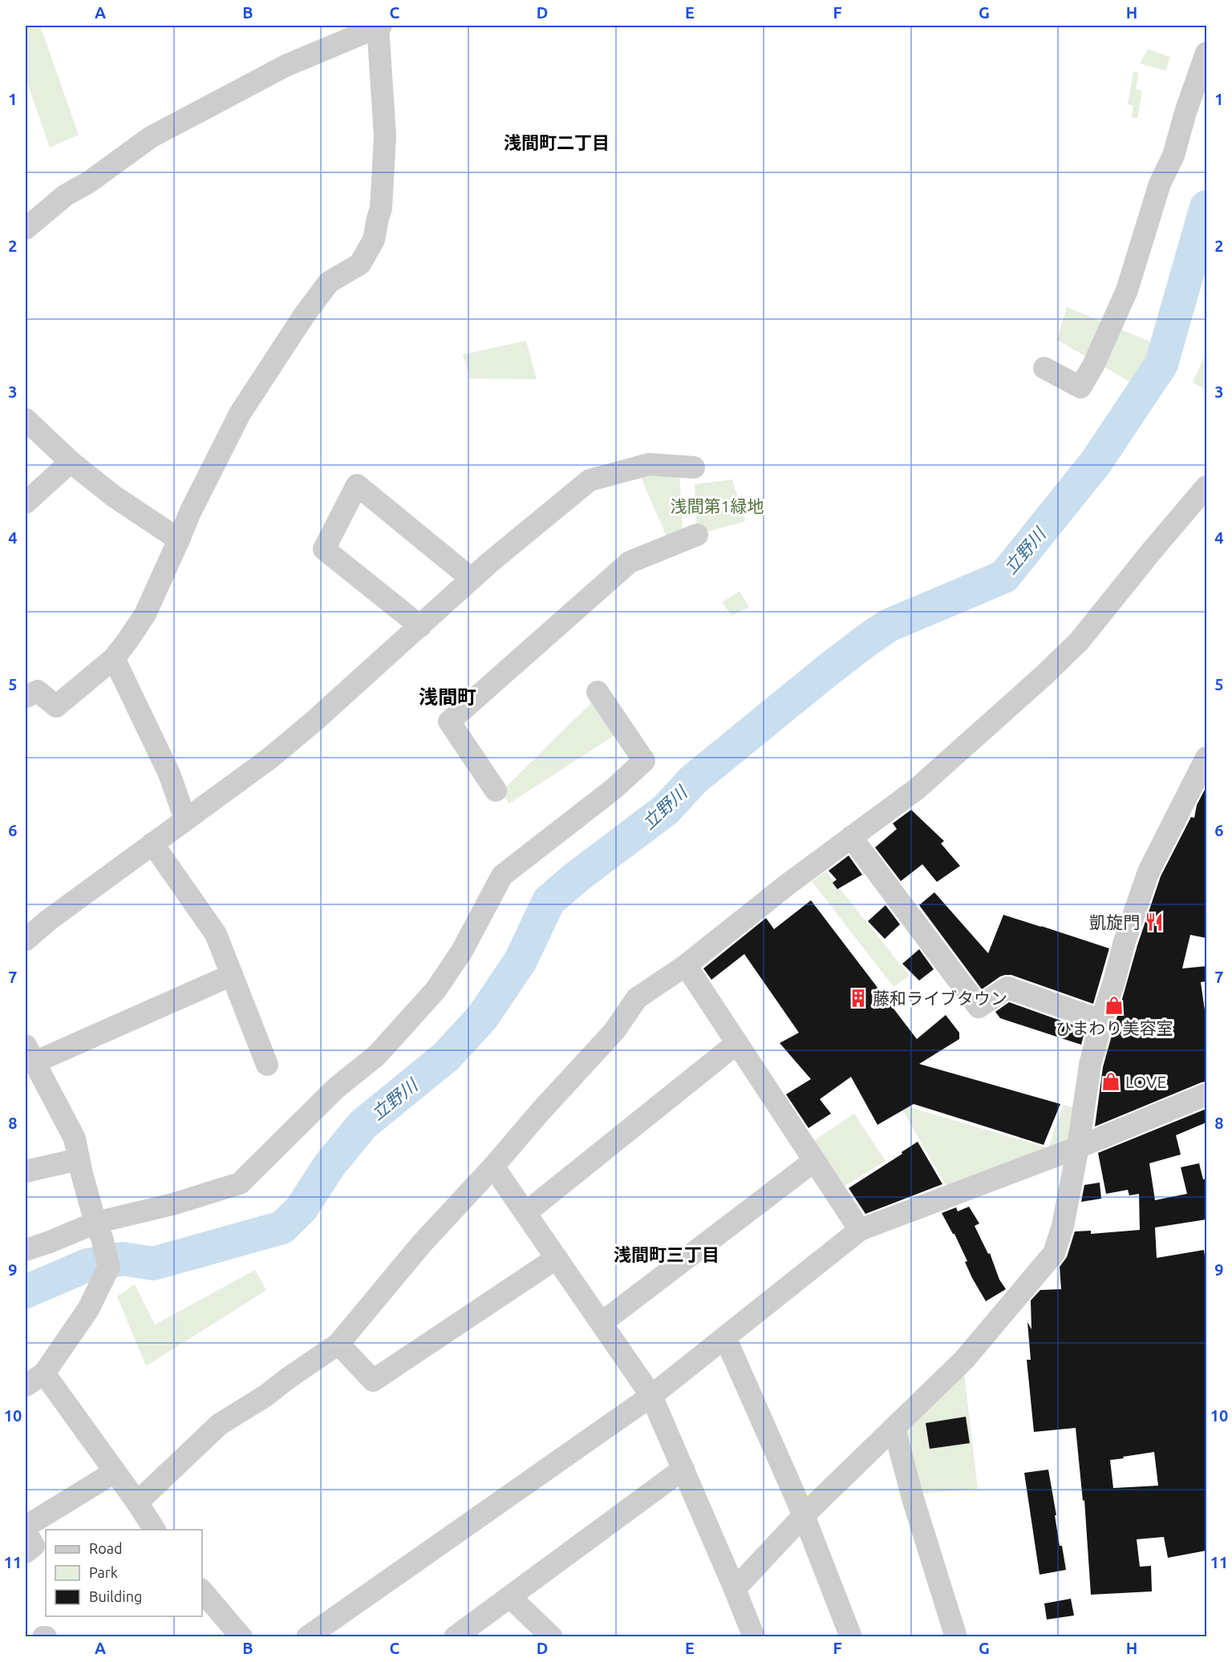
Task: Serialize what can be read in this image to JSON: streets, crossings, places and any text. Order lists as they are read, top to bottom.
{
  "districts": ["浅間町二丁目", "浅間町", "浅間町三丁目"],
  "water": ["立野川"],
  "parks": ["浅間第1緑地"],
  "places": {
    "restaurant": ["凱旋門"],
    "building": ["藤和ライブタウン"],
    "shop": ["ひまわり美容室", "LOVE"]
  },
  "legend": ["Road", "Park", "Building"],
  "grid": {
    "columns": [
      "A",
      "B",
      "C",
      "D",
      "E",
      "F",
      "G",
      "H"
    ],
    "rows": [
      "1",
      "2",
      "3",
      "4",
      "5",
      "6",
      "7",
      "8",
      "9",
      "10",
      "11"
    ]
  }
}
